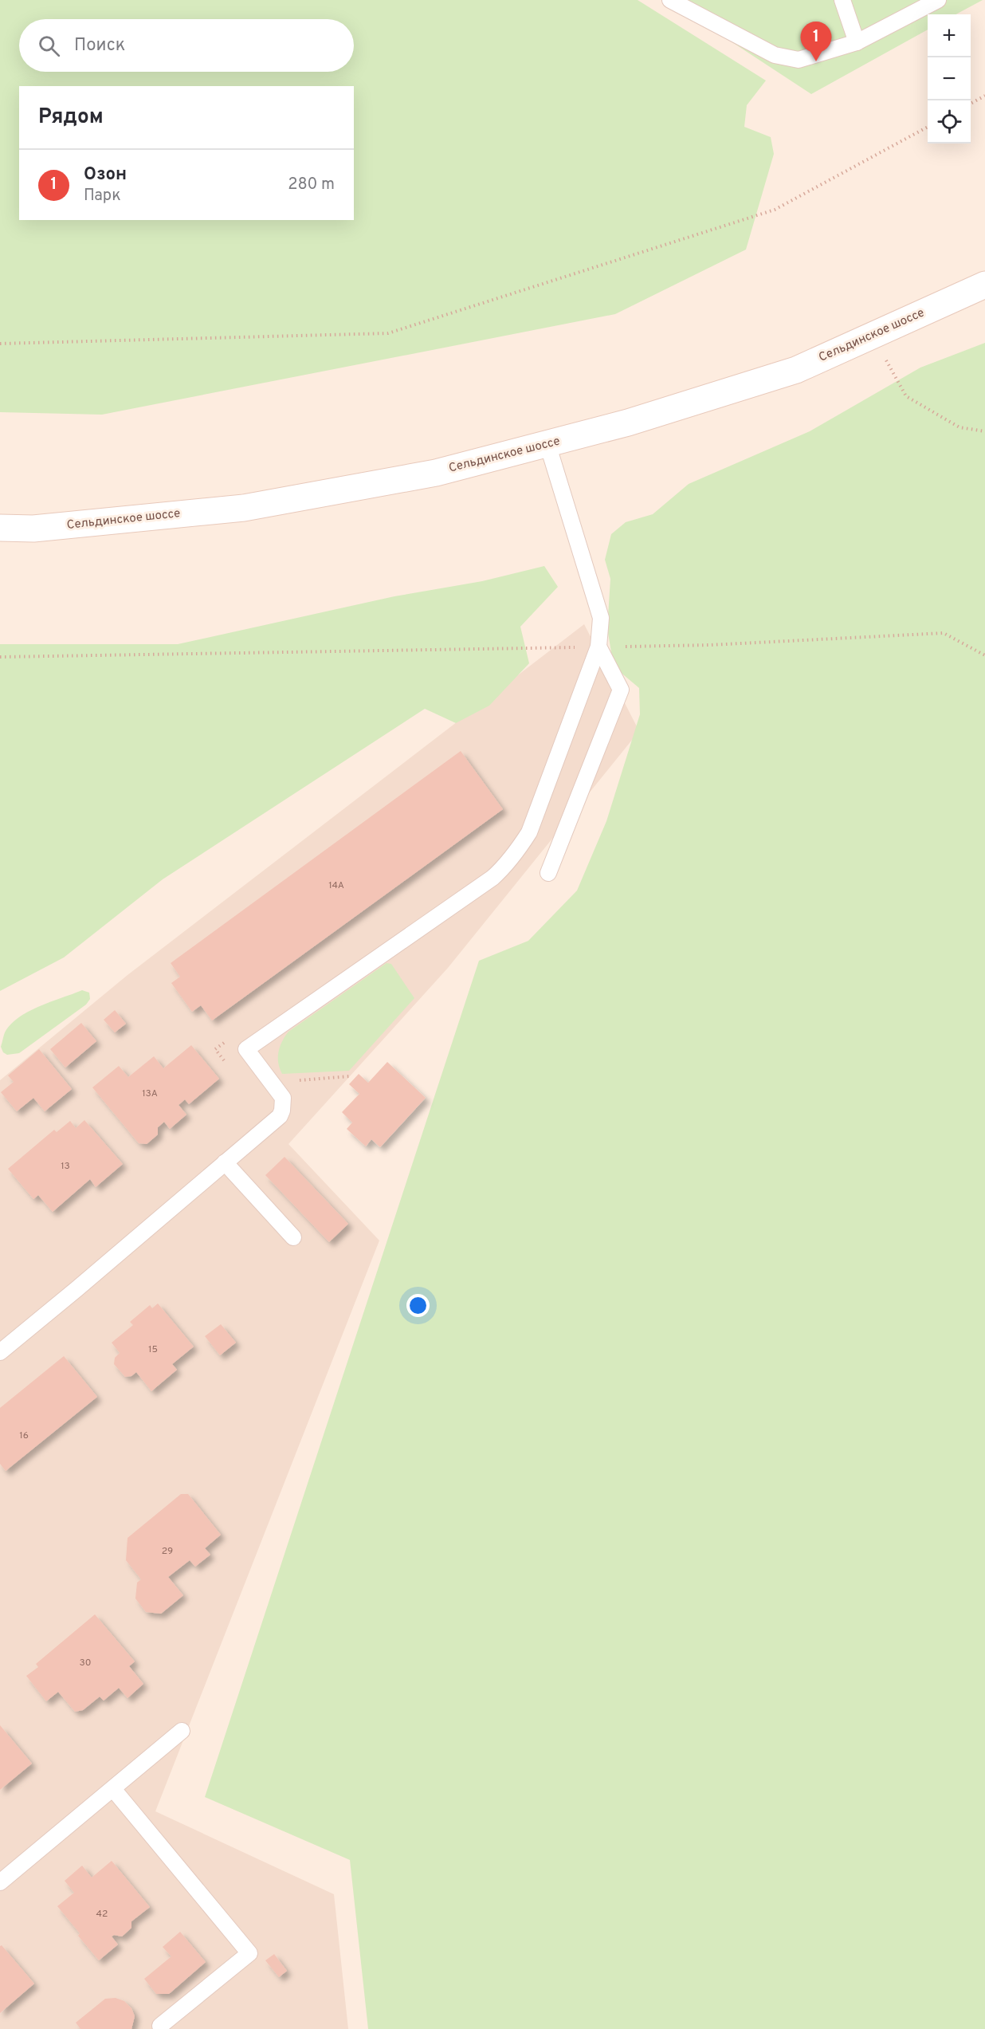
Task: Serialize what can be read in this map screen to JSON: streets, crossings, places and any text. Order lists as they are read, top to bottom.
{
  "streets": {
    "main road": ["Сельдинское шоссе"]
  },
  "house_numbers": [
    "14А",
    "13А",
    "13",
    "15",
    "16",
    "29",
    "30",
    "42"
  ],
  "page": {
    "map_buttons": ["+", "−"],
    "search": "Поиск",
    "pins": "1",
    "heading": "Рядом",
    "list": [
      {
        "mark": "1",
        "name": "Озон",
        "note": "Парк",
        "value": "280 m"
      }
    ]
  }
}
